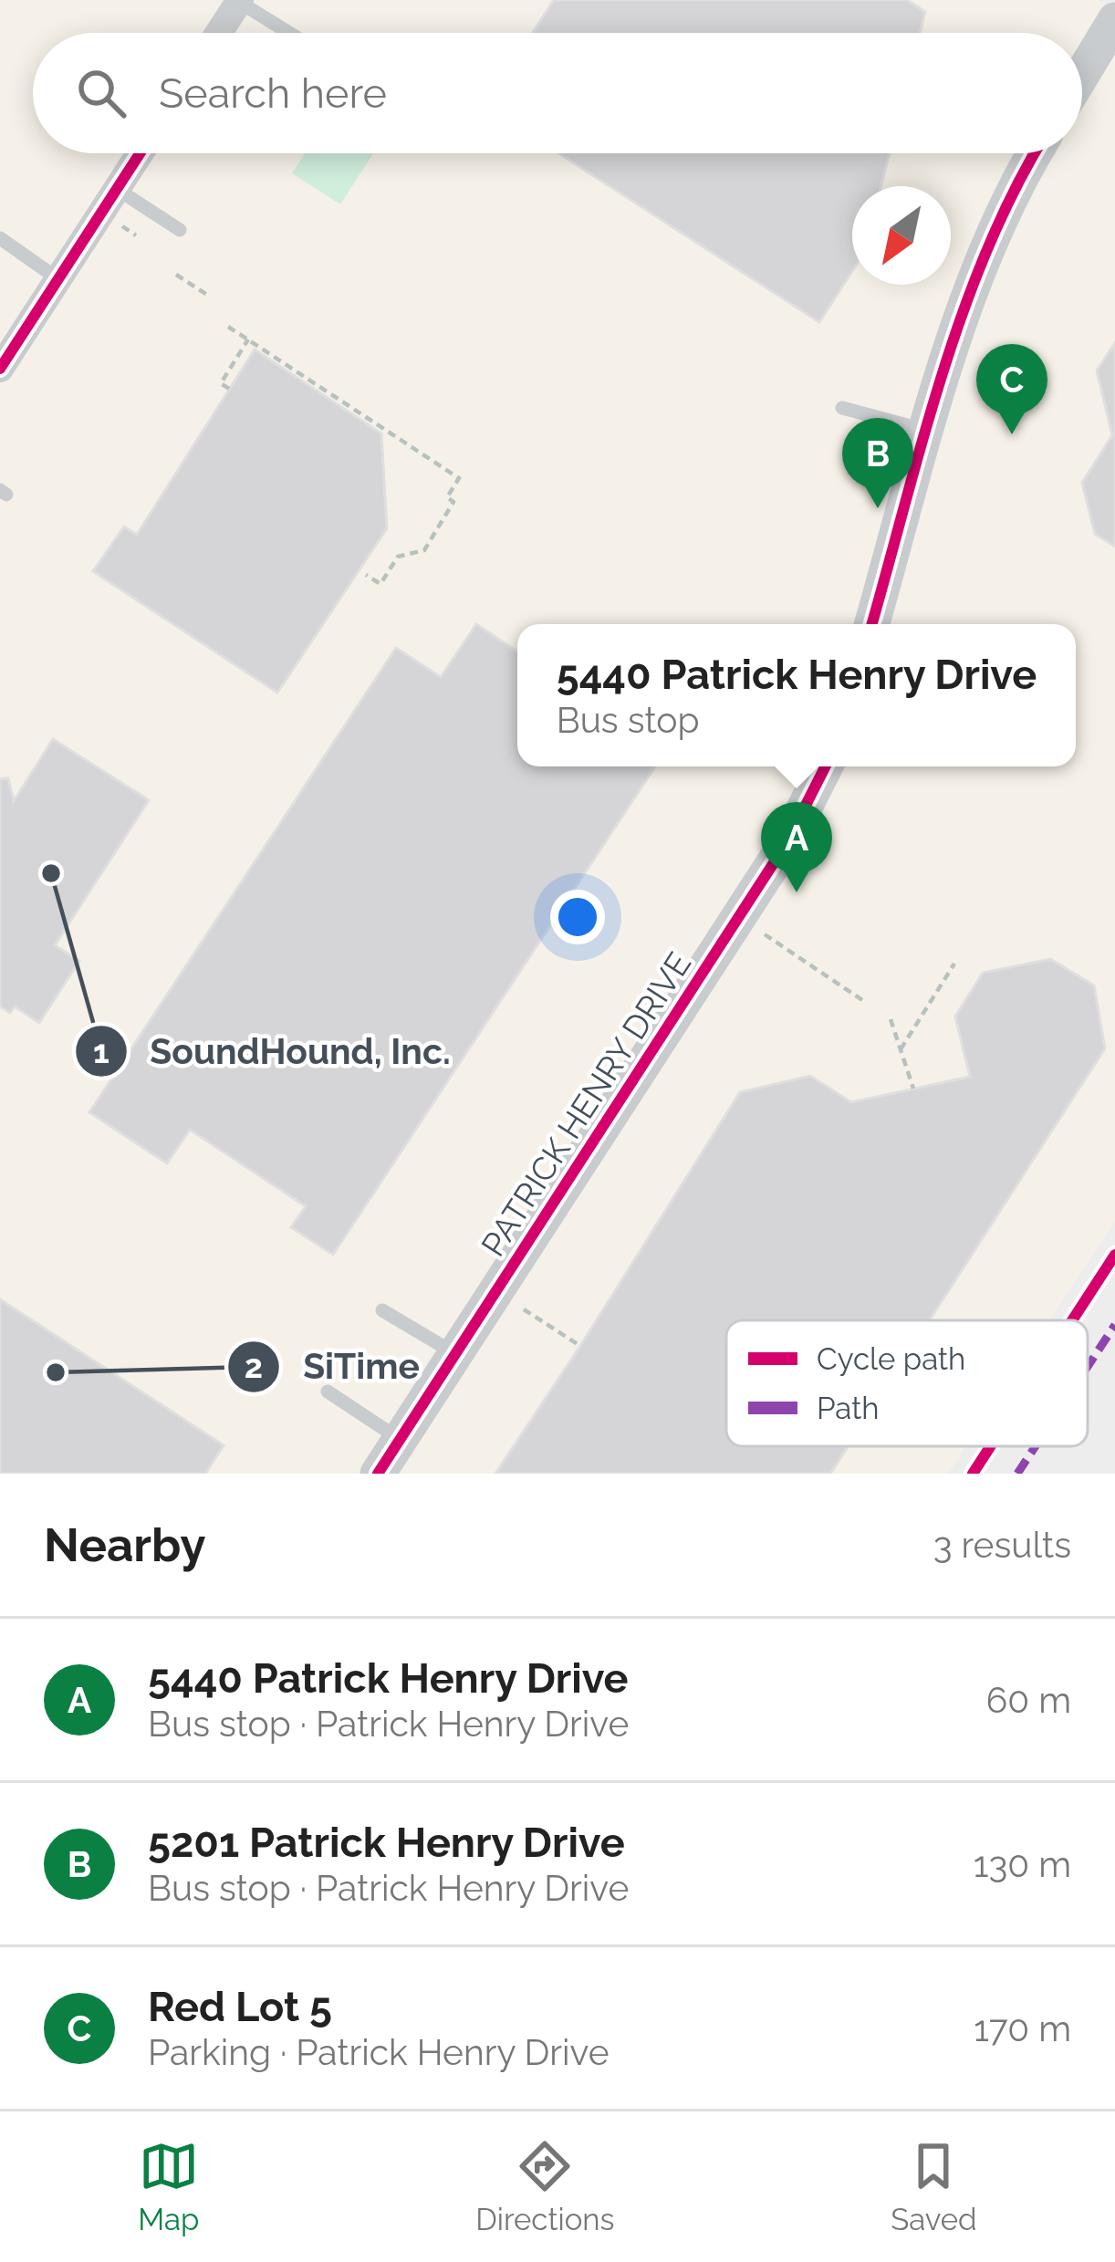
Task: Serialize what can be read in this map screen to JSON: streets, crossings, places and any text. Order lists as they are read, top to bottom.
{
  "streets": {
    "street": ["PATRICK HENRY DRIVE"]
  },
  "places": ["SoundHound, Inc.", "SiTime"],
  "legend": ["Cycle path", "Path"],
  "north": "bottom left",
  "page": {
    "search": "Search here",
    "pins": ["C", "B", "A"],
    "popup": ["5440 Patrick Henry Drive", "Bus stop"],
    "heading": ["Nearby", "3 results"],
    "list": [
      {
        "mark": "A",
        "name": "5440 Patrick Henry Drive",
        "note": "Bus stop · Patrick Henry Drive",
        "value": "60 m"
      },
      {
        "mark": "B",
        "name": "5201 Patrick Henry Drive",
        "note": "Bus stop · Patrick Henry Drive",
        "value": "130 m"
      },
      {
        "mark": "C",
        "name": "Red Lot 5",
        "note": "Parking · Patrick Henry Drive",
        "value": "170 m"
      }
    ],
    "nav": ["Map", "Directions", "Saved"]
  }
}
